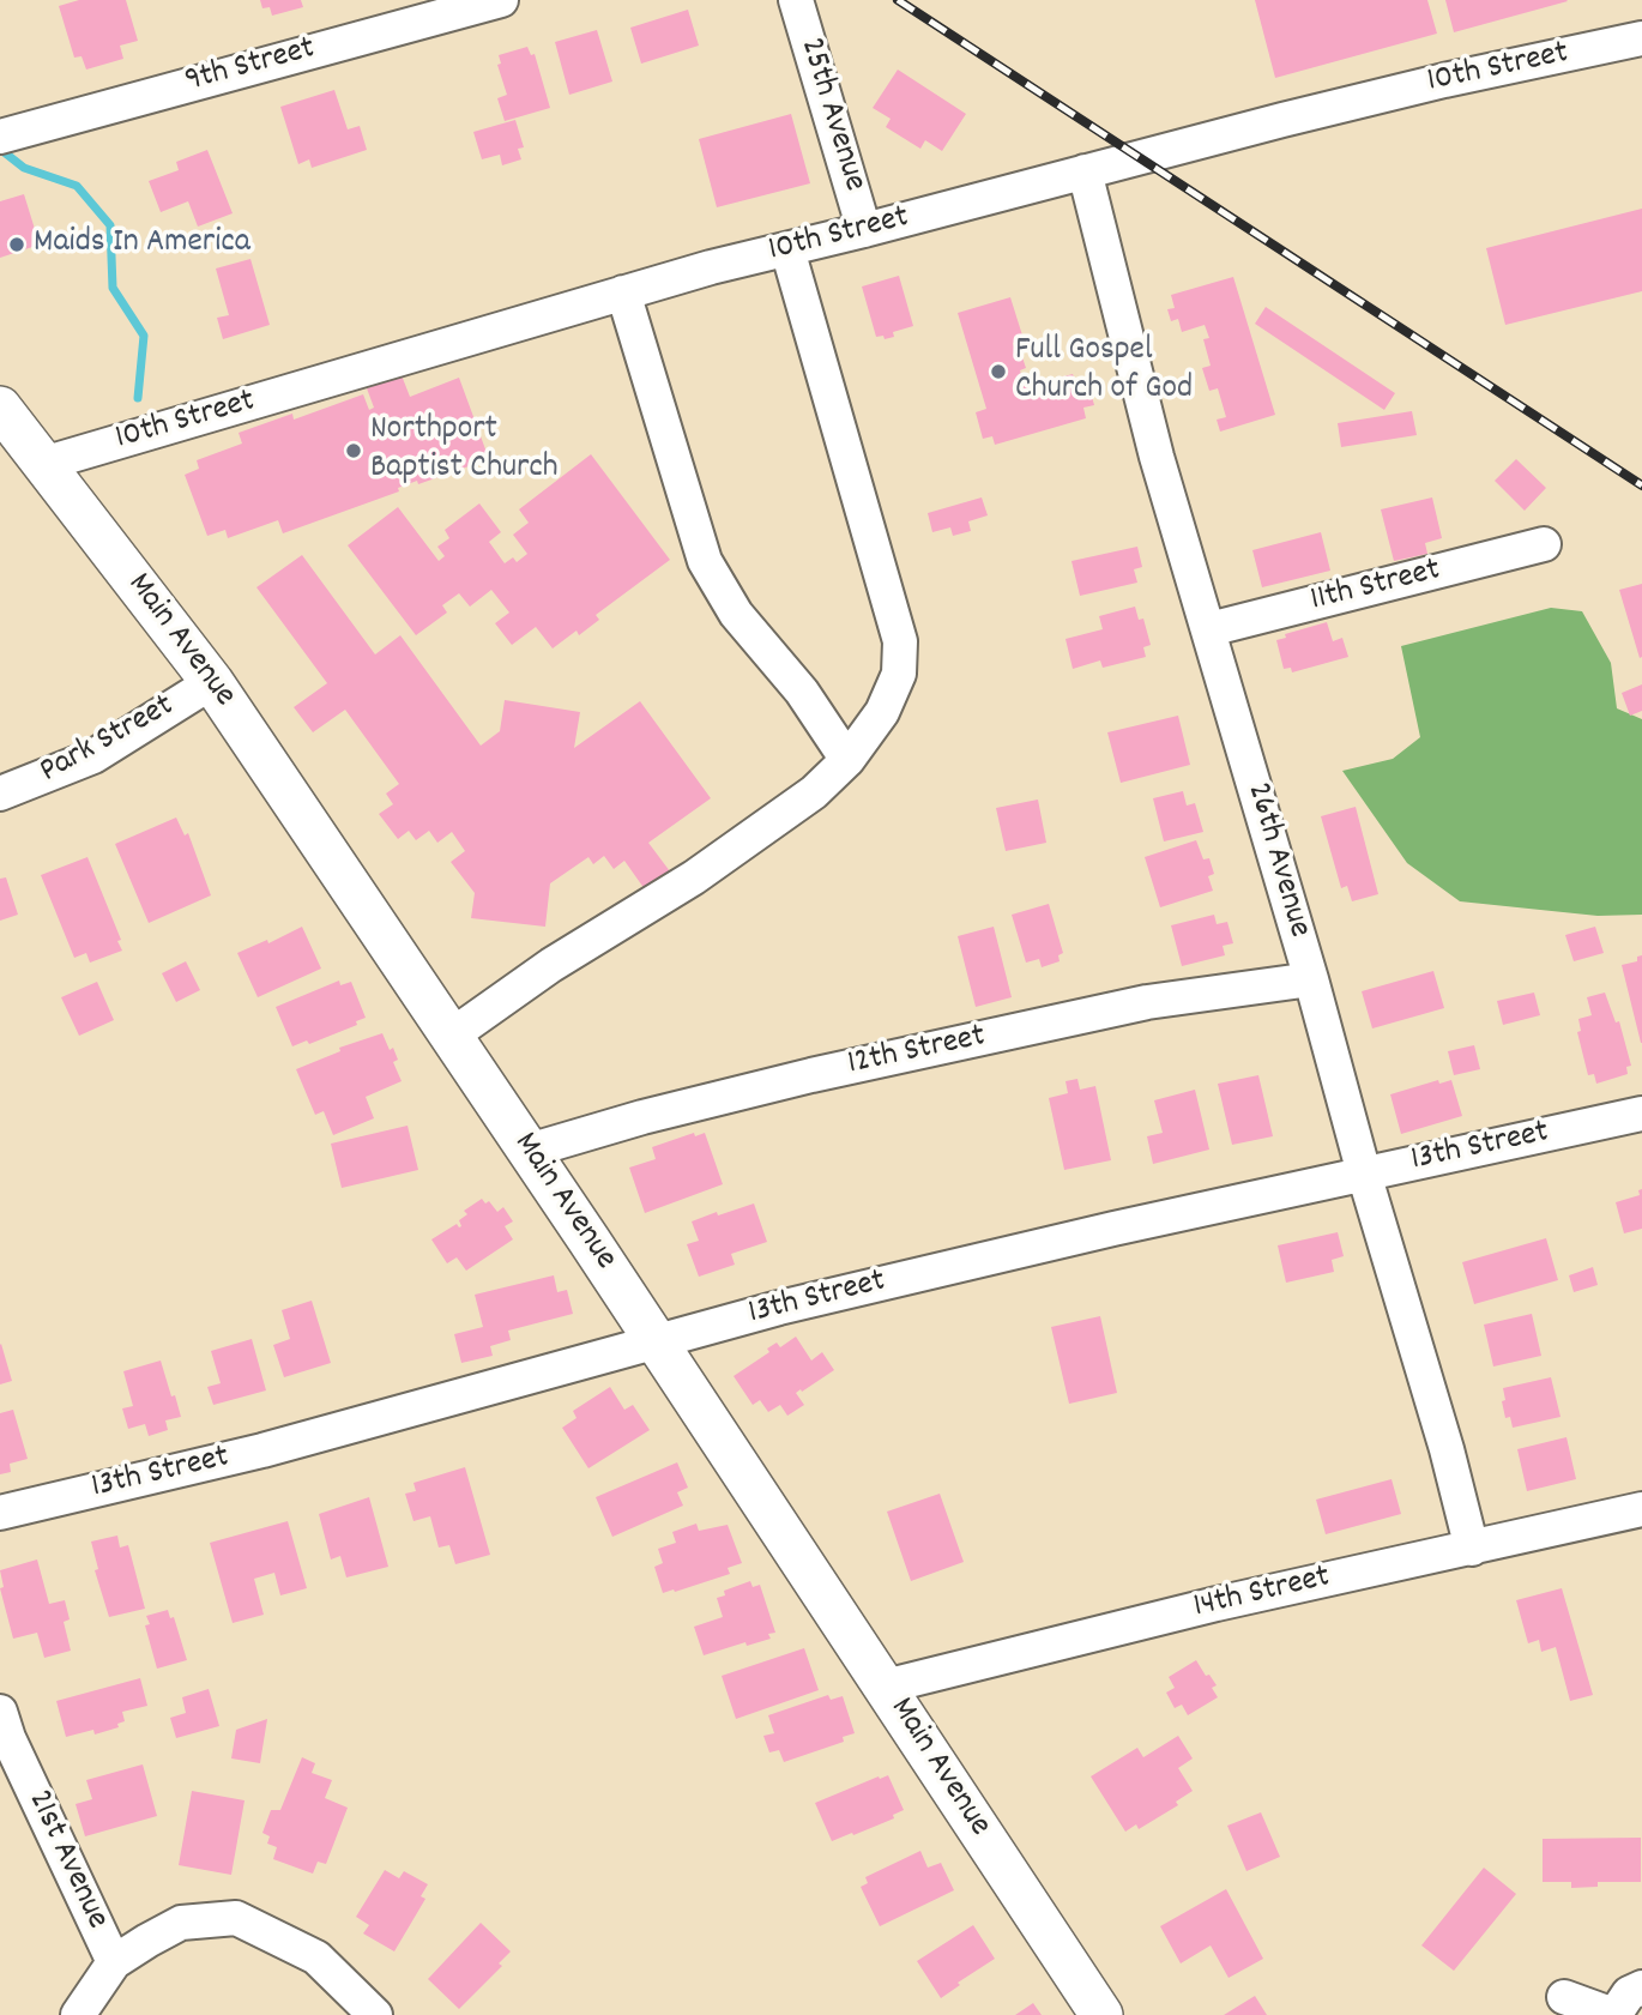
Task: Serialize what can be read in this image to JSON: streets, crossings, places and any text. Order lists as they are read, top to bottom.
{
  "streets": {
    "main road": ["Main Avenue"],
    "street": [
      "9th Street",
      "10th Street",
      "25th Avenue",
      "11th Street",
      "Park Street",
      "26th Avenue",
      "12th Street",
      "13th Street",
      "14th Street",
      "21st Avenue"
    ]
  },
  "crossings": [
    ["10th Street", "25th Avenue"],
    ["10th Street", "Main Avenue"],
    ["10th Street", "26th Avenue"],
    ["11th Street", "26th Avenue"],
    ["Main Avenue", "Park Street"],
    ["Main Avenue", "12th Street"],
    ["Main Avenue", "13th Street"],
    ["Main Avenue", "14th Street"],
    ["26th Avenue", "12th Street"],
    ["26th Avenue", "13th Street"],
    ["26th Avenue", "14th Street"]
  ],
  "places": ["Maids In America", "Full Gospel Church of God", "Northport Baptist Church"]
}
